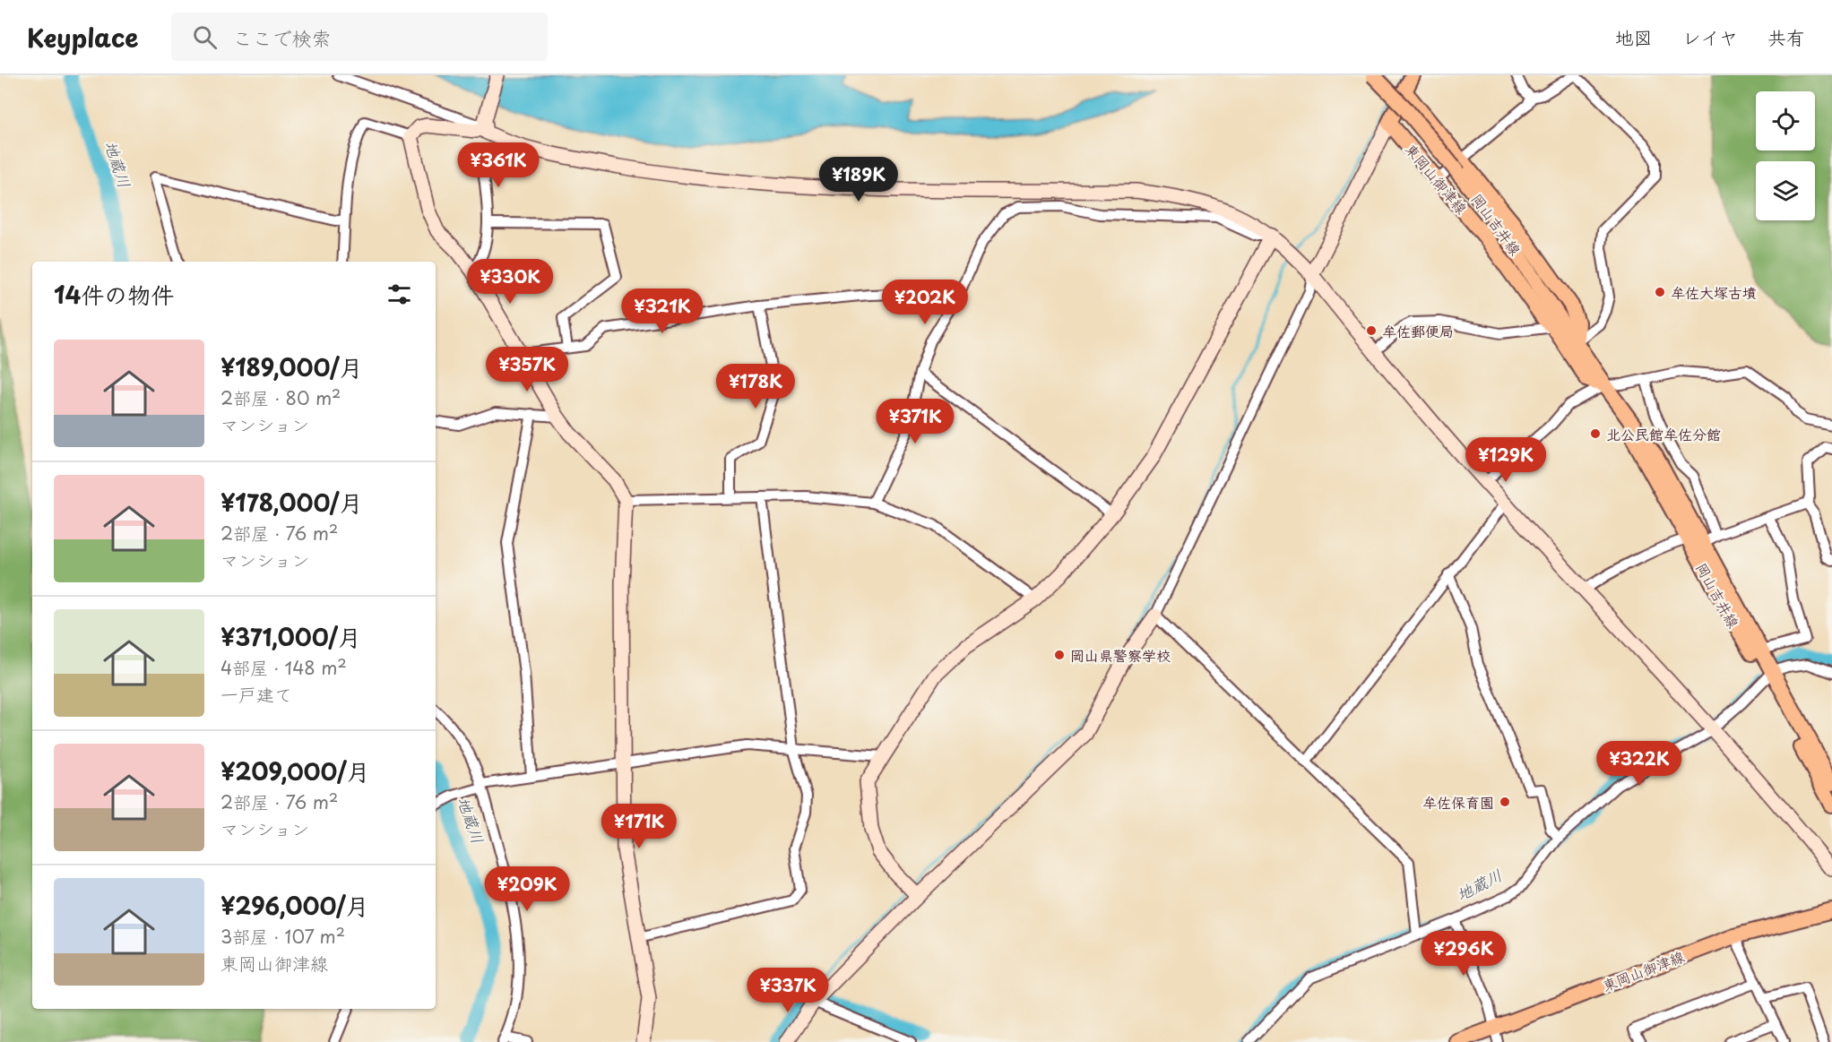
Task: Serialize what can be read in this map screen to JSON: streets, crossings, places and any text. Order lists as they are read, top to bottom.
{
  "streets": {
    "main road": ["東岡山御津線", "岡山吉井線"]
  },
  "crossings": [
    ["東岡山御津線", "岡山吉井線"]
  ],
  "water": ["地蔵川"],
  "places": [
    "牟佐大塚古墳",
    "牟佐郵便局",
    "北公民館牟佐分館",
    "岡山県警察学校",
    "牟佐保育園"
  ],
  "page": {
    "header": "Keyplace",
    "search": "ここで検索",
    "nav": ["地図", "レイヤ", "共有"],
    "price": [
      "¥361K",
      "¥189K",
      "¥330K",
      "¥202K",
      "¥321K",
      "¥357K",
      "¥178K",
      "¥371K",
      "¥129K",
      "¥322K",
      "¥171K",
      "¥209K",
      "¥296K",
      "¥337K"
    ],
    "heading": "14件の物件",
    "list": [
      {
        "name": "¥189,000/月",
        "note": "2部屋 · 80 m² · マンション"
      },
      {
        "name": "¥178,000/月",
        "note": "2部屋 · 76 m² · マンション"
      },
      {
        "name": "¥371,000/月",
        "note": "4部屋 · 148 m² · 一戸建て"
      },
      {
        "name": "¥209,000/月",
        "note": "2部屋 · 76 m² · マンション"
      },
      {
        "name": "¥296,000/月",
        "note": "3部屋 · 107 m² · 東岡山御津線"
      }
    ]
  }
}
